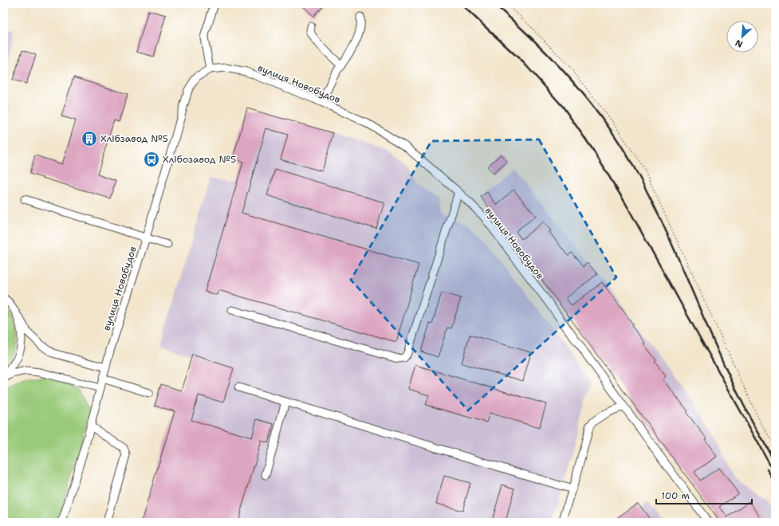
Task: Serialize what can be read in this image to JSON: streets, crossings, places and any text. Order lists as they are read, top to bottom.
{
  "streets": {
    "street": ["вулиця Новобудов"]
  },
  "places": {
    "building": ["Хлібзавод №5"],
    "bus stop": ["Хлібозавод №5"]
  },
  "scale_bar": "100 m",
  "north": "bottom left"
}
